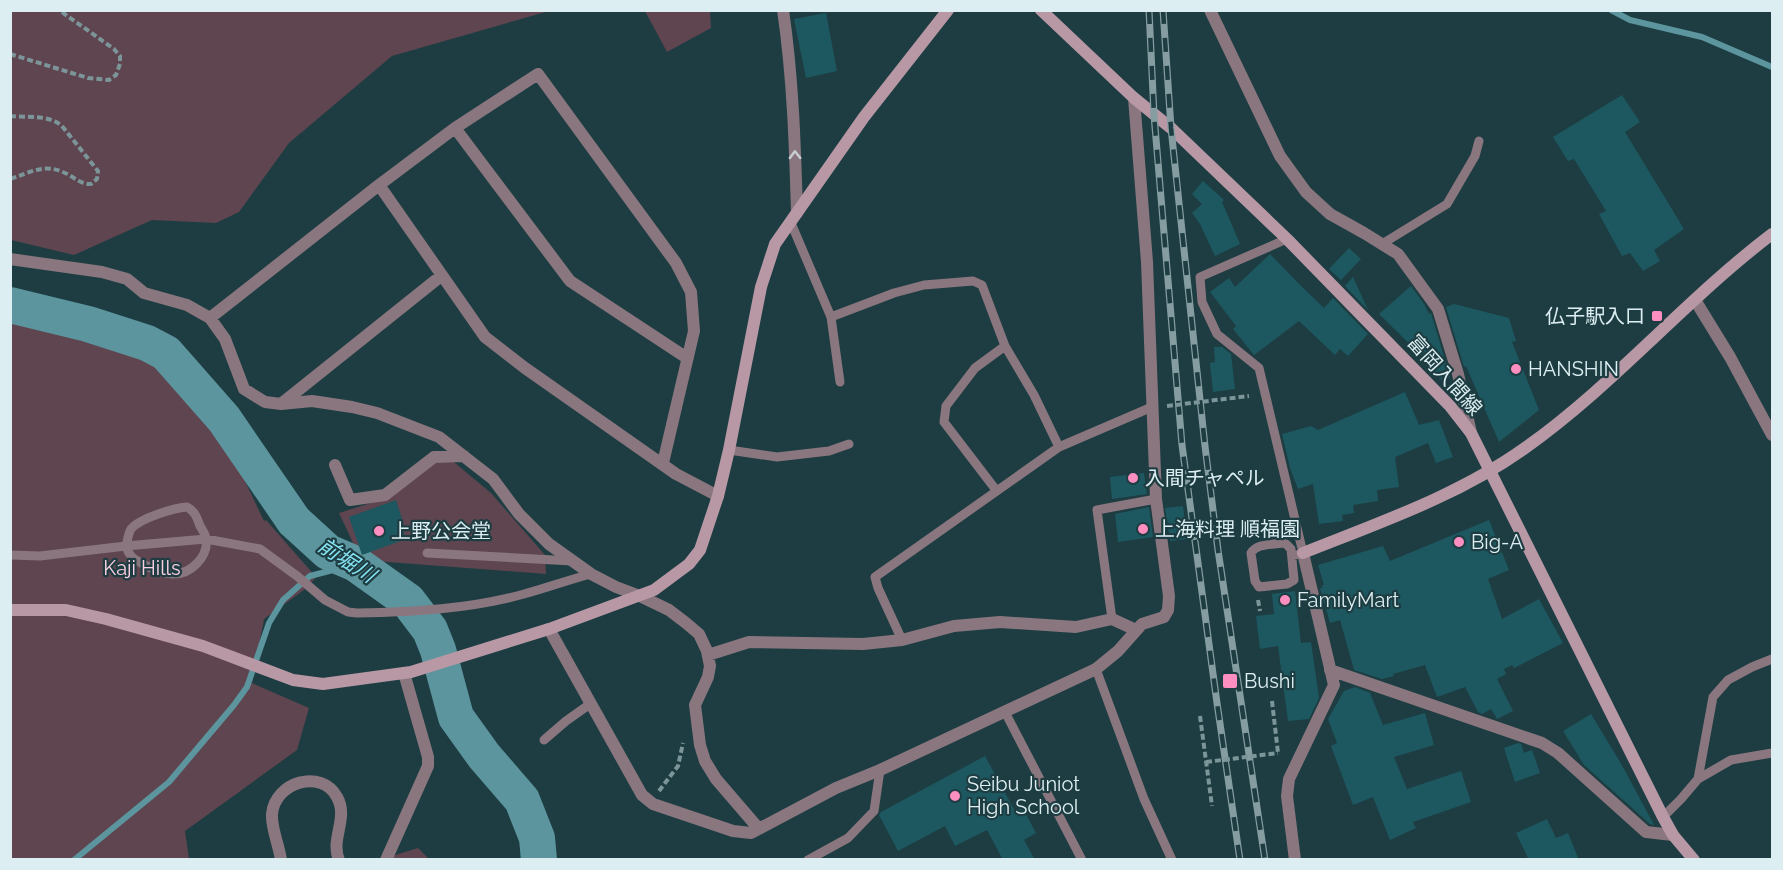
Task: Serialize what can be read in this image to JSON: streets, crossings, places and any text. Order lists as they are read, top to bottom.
{
  "streets": {
    "street": ["富岡入間線"]
  },
  "water": ["前堀川"],
  "parks": ["Kaji Hills"],
  "places": {
    "transit": ["仏子駅入口", "Bushi"],
    "other": [
      "HANSHIN",
      "入間チャペル",
      "上海料理 順福園",
      "上野公会堂",
      "Big-A",
      "FamilyMart",
      "Seibu Juniot High School"
    ]
  }
}
